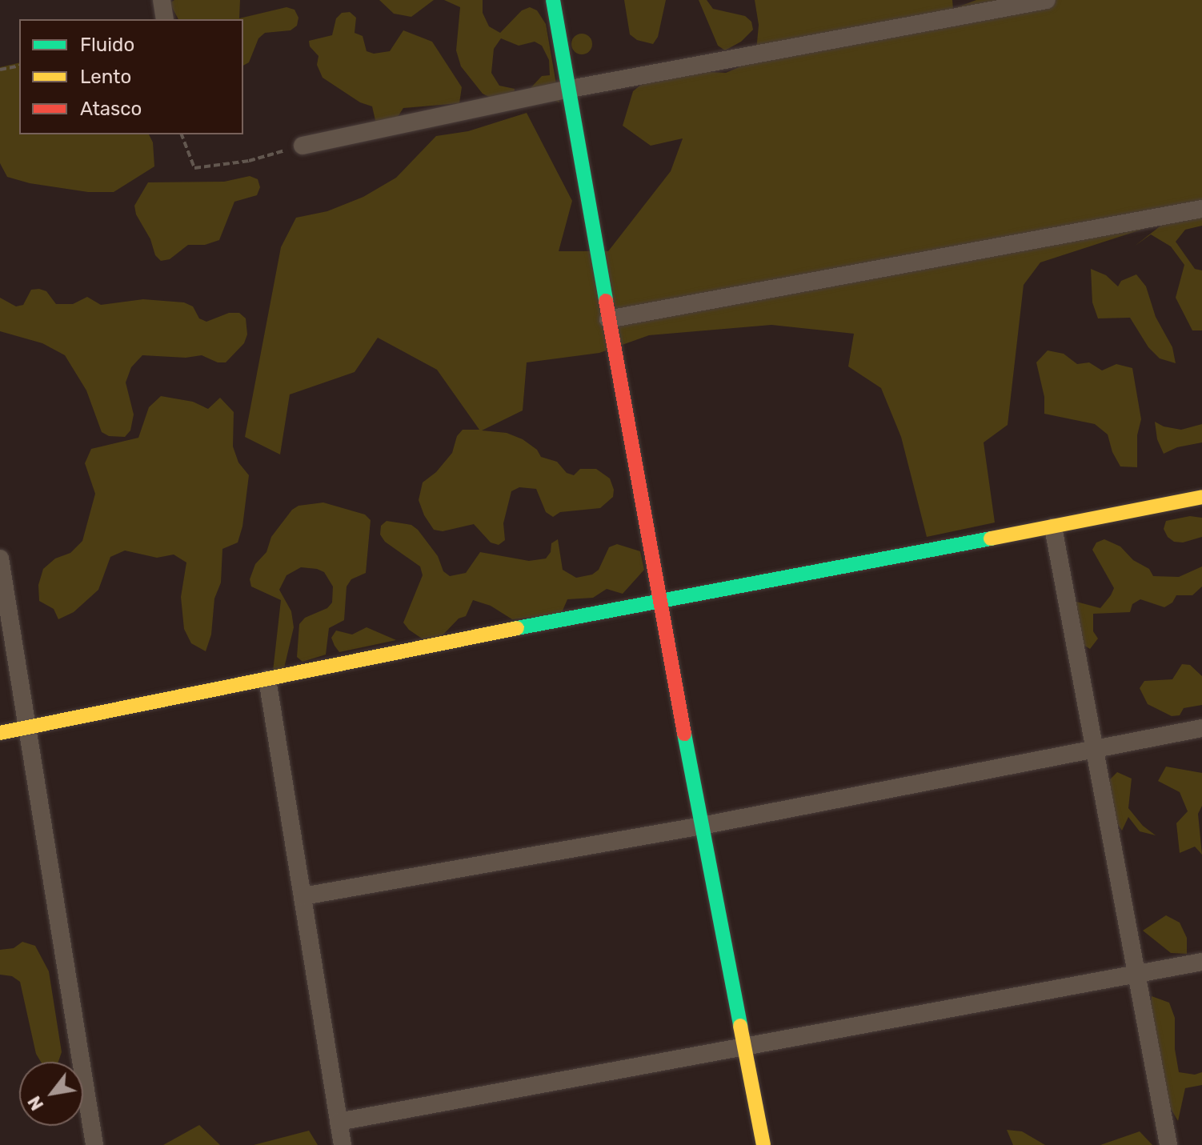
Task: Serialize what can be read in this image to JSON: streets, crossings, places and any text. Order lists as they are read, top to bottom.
{
  "legend": ["Fluido", "Lento", "Atasco"],
  "north": "bottom left"
}
